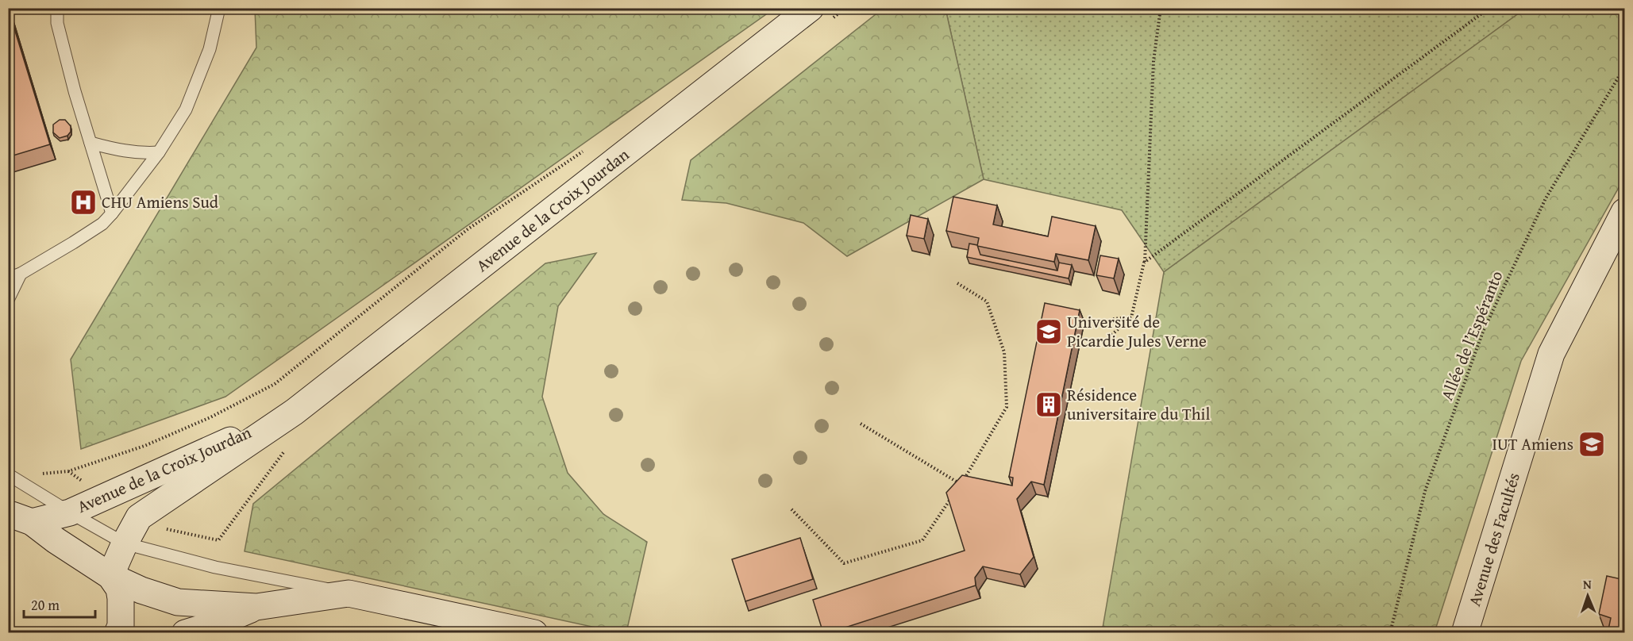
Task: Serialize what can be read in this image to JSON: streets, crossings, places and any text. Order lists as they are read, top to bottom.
{
  "streets": {
    "street": ["Avenue de la Croix Jourdan", "Avenue des Facultés"],
    "path": ["Allée de l’Espéranto"]
  },
  "places": {
    "hospital": ["CHU Amiens Sud"],
    "school or university": ["Université de Picardie Jules Verne", "IUT Amiens"],
    "building": ["Résidence universitaire du Thil"]
  },
  "scale_bar": "20 m",
  "north": "top"
}
